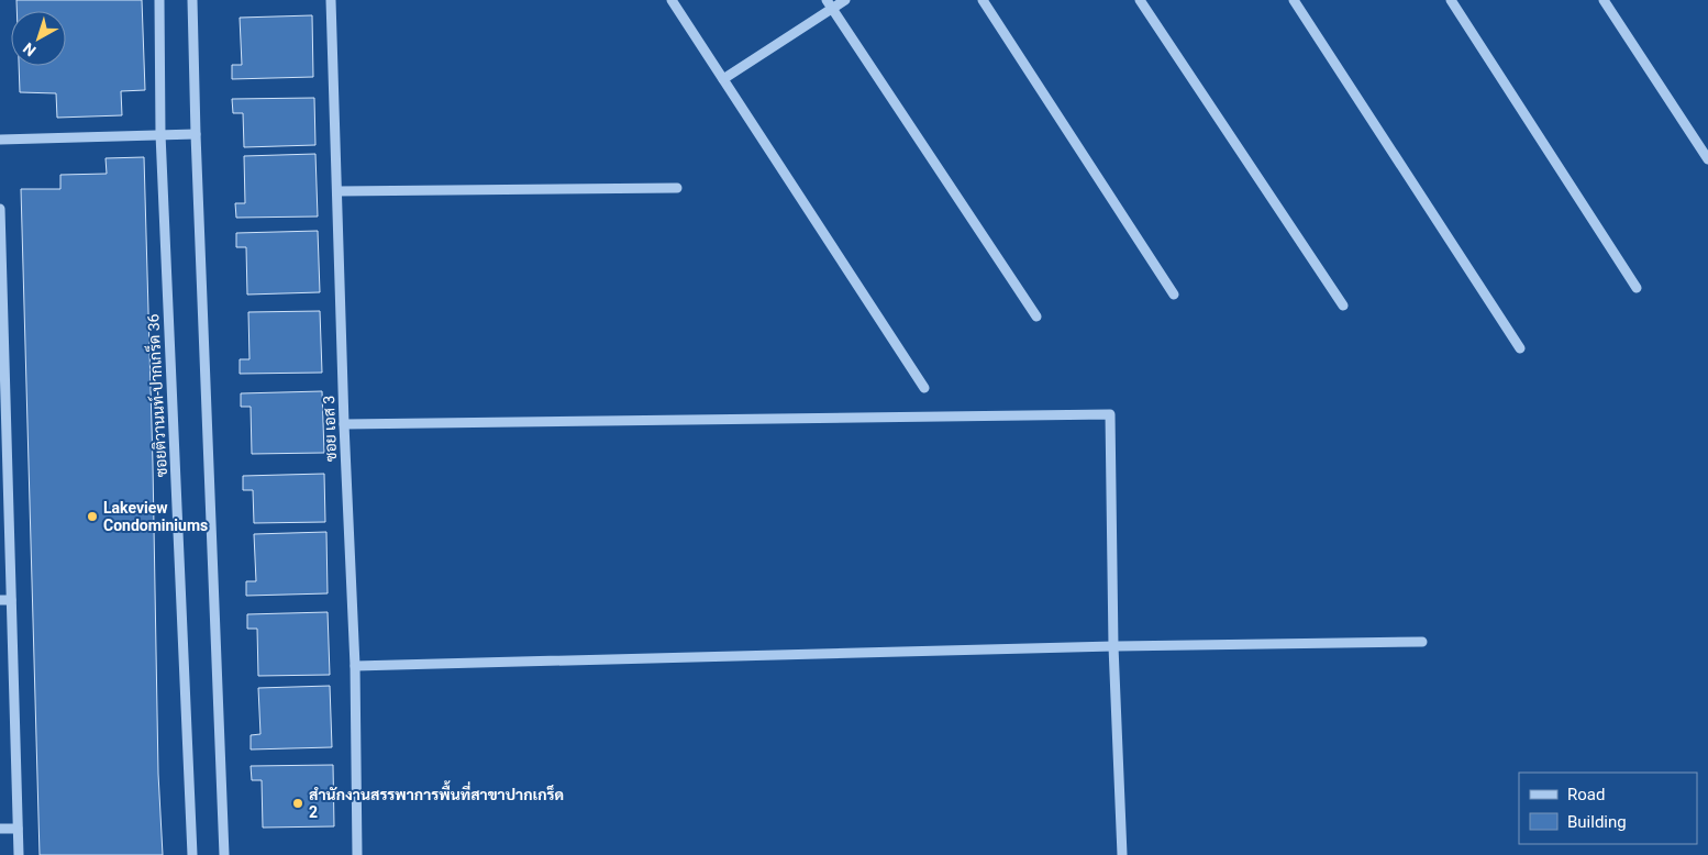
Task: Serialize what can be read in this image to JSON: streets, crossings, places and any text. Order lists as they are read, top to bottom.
{
  "streets": {
    "street": ["ซอยติวานนท์-ปากเกร็ด 36", "ซอย เอส 3"]
  },
  "places": ["Lakeview Condominiums", "สำนักงานสรรพาการพื้นที่สาขาปากเกร็ด 2"],
  "legend": ["Road", "Building"],
  "north": "bottom left"
}
